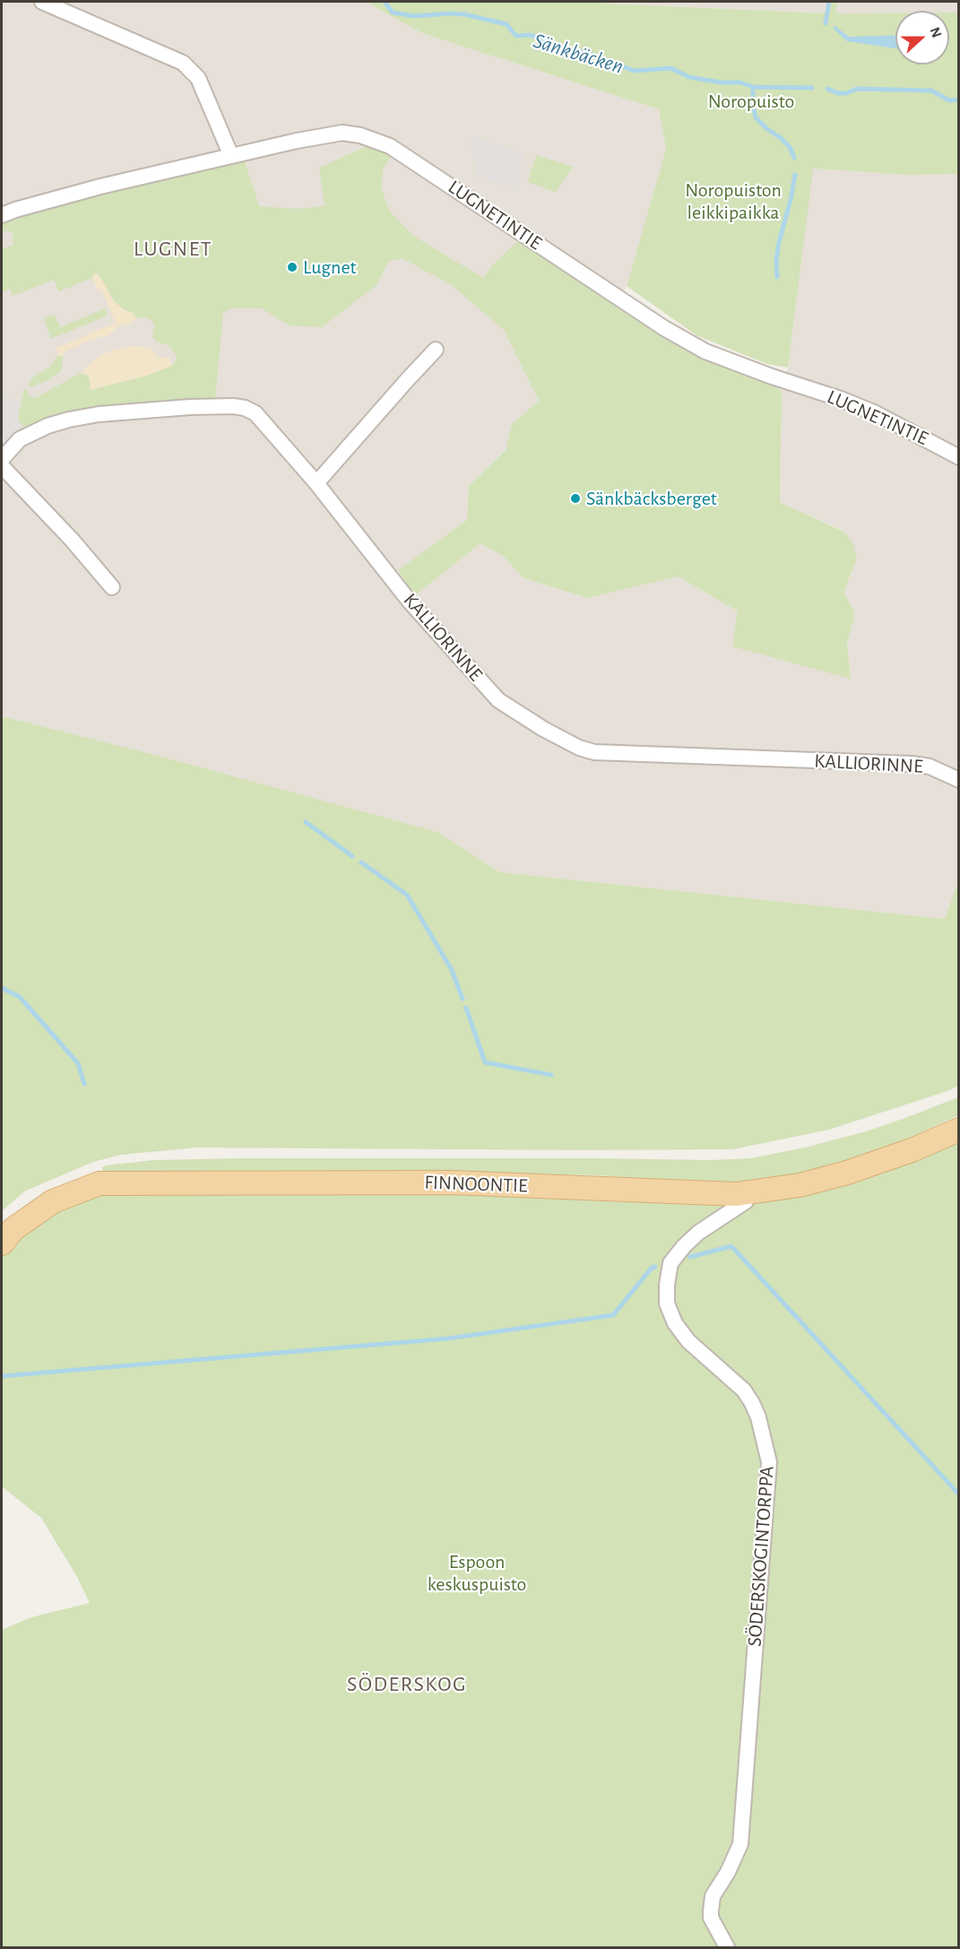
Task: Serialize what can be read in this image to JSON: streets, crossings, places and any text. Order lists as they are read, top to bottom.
{
  "streets": {
    "main road": ["FINNOONTIE"],
    "street": ["LUGNETINTIE", "KALLIORINNE", "SÖDERSKOGINTORPPA"]
  },
  "crossings": [
    ["FINNOONTIE", "SÖDERSKOGINTORPPA"]
  ],
  "districts": ["LUGNET", "SÖDERSKOG"],
  "water": ["Sänkbäcken"],
  "parks": ["Noropuisto", "Noropuiston leikkipaikka", "Espoon keskuspuisto"],
  "places": ["Lugnet", "Sänkbäcksberget"],
  "north": "right"
}
